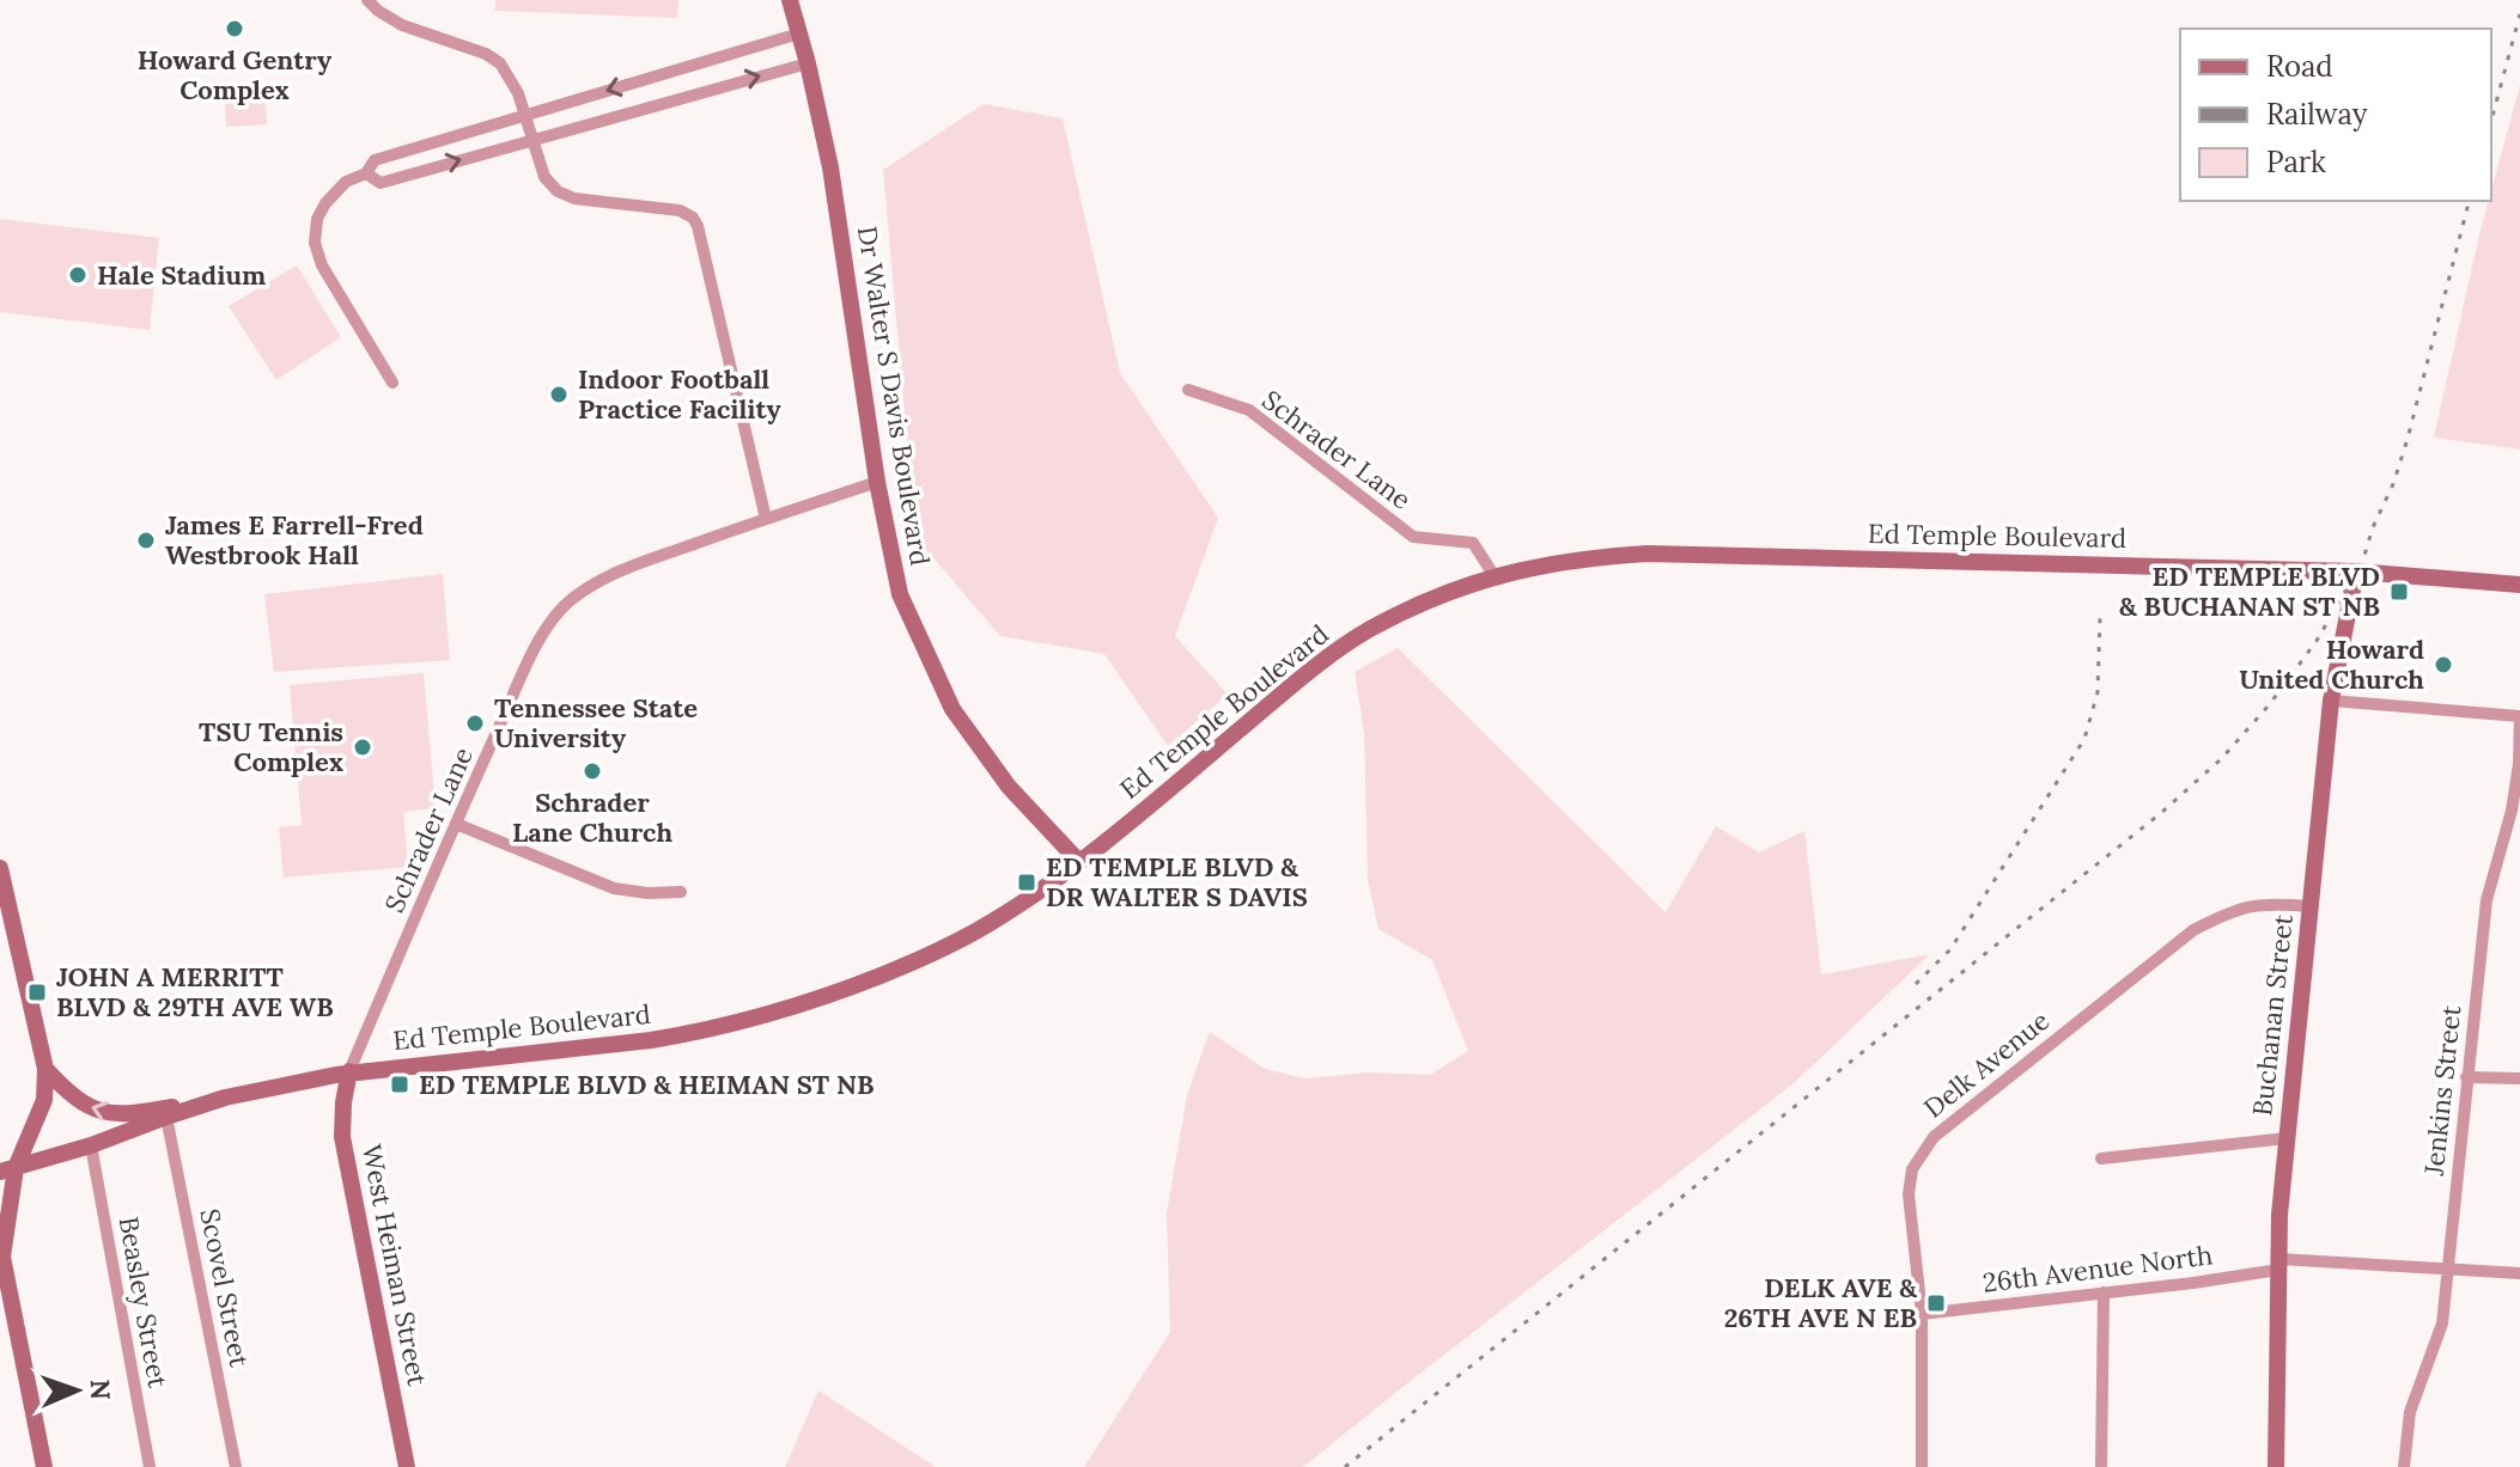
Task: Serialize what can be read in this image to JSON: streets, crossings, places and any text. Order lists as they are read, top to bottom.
{
  "streets": {
    "main road": [
      "Dr Walter S Davis Boulevard",
      "Ed Temple Boulevard",
      "Buchanan Street",
      "West Heiman Street"
    ],
    "street": [
      "Schrader Lane",
      "Delk Avenue",
      "Jenkins Street",
      "26th Avenue North",
      "Scovel Street",
      "Beasley Street"
    ]
  },
  "crossings": [
    ["Dr Walter S Davis Boulevard", "Schrader Lane"],
    ["Dr Walter S Davis Boulevard", "Ed Temple Boulevard"],
    ["Schrader Lane", "Ed Temple Boulevard"],
    ["Schrader Lane", "West Heiman Street"],
    ["Ed Temple Boulevard", "Buchanan Street"],
    ["Ed Temple Boulevard", "West Heiman Street"],
    ["Ed Temple Boulevard", "Scovel Street"],
    ["Ed Temple Boulevard", "Beasley Street"],
    ["Buchanan Street", "Delk Avenue"],
    ["Buchanan Street", "26th Avenue North"],
    ["Delk Avenue", "26th Avenue North"],
    ["Jenkins Street", "26th Avenue North"]
  ],
  "places": {
    "other": [
      "Howard Gentry Complex",
      "Hale Stadium",
      "Indoor Football Practice Facility",
      "James E Farrell-Fred Westbrook Hall",
      "Howard United Church",
      "Tennessee State University",
      "TSU Tennis Complex",
      "Schrader Lane Church"
    ],
    "transit": [
      "ED TEMPLE BLVD & BUCHANAN ST NB",
      "ED TEMPLE BLVD & DR WALTER S DAVIS",
      "JOHN A MERRITT BLVD & 29TH AVE WB",
      "ED TEMPLE BLVD & HEIMAN ST NB",
      "DELK AVE & 26TH AVE N EB"
    ]
  },
  "legend": ["Road", "Railway", "Park"],
  "north": "right"
}
